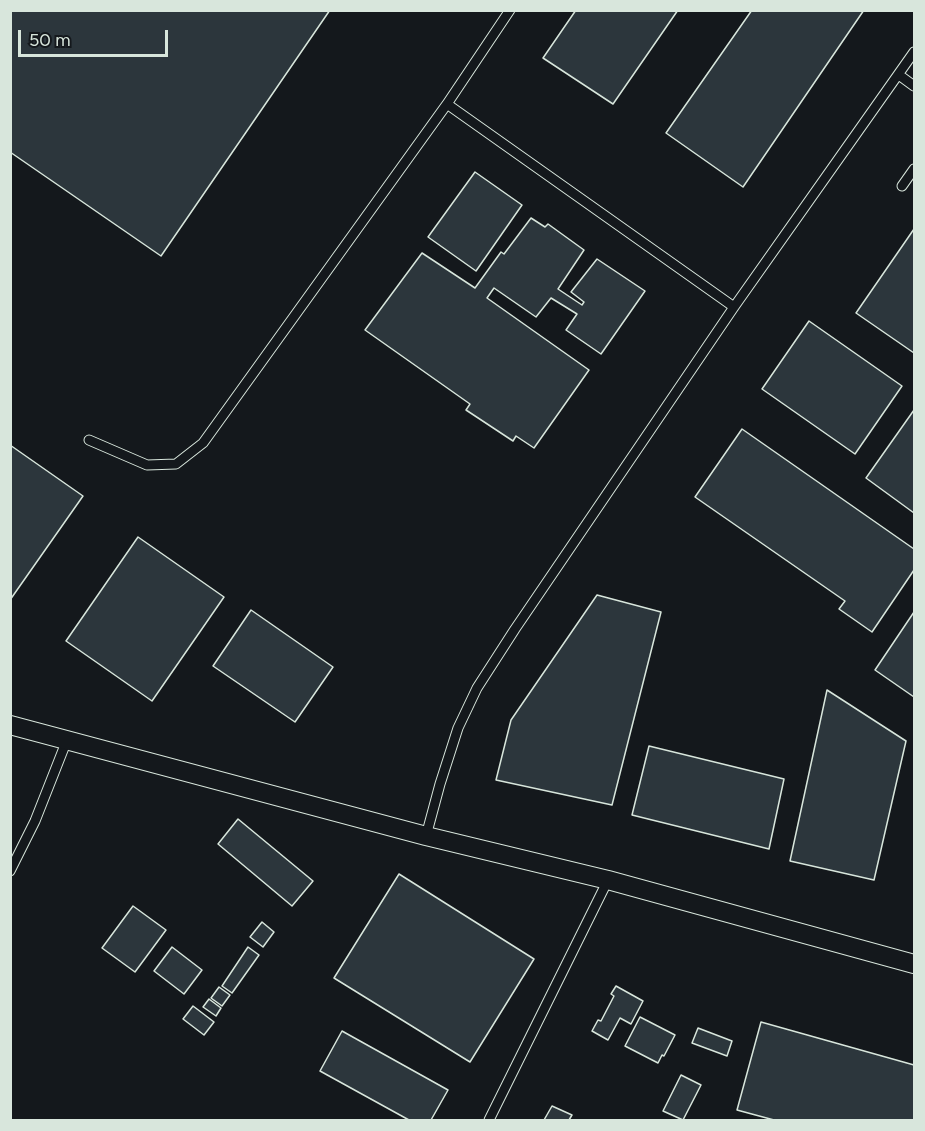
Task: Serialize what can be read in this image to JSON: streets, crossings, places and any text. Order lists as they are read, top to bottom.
{
  "scale_bar": "50 m"
}
